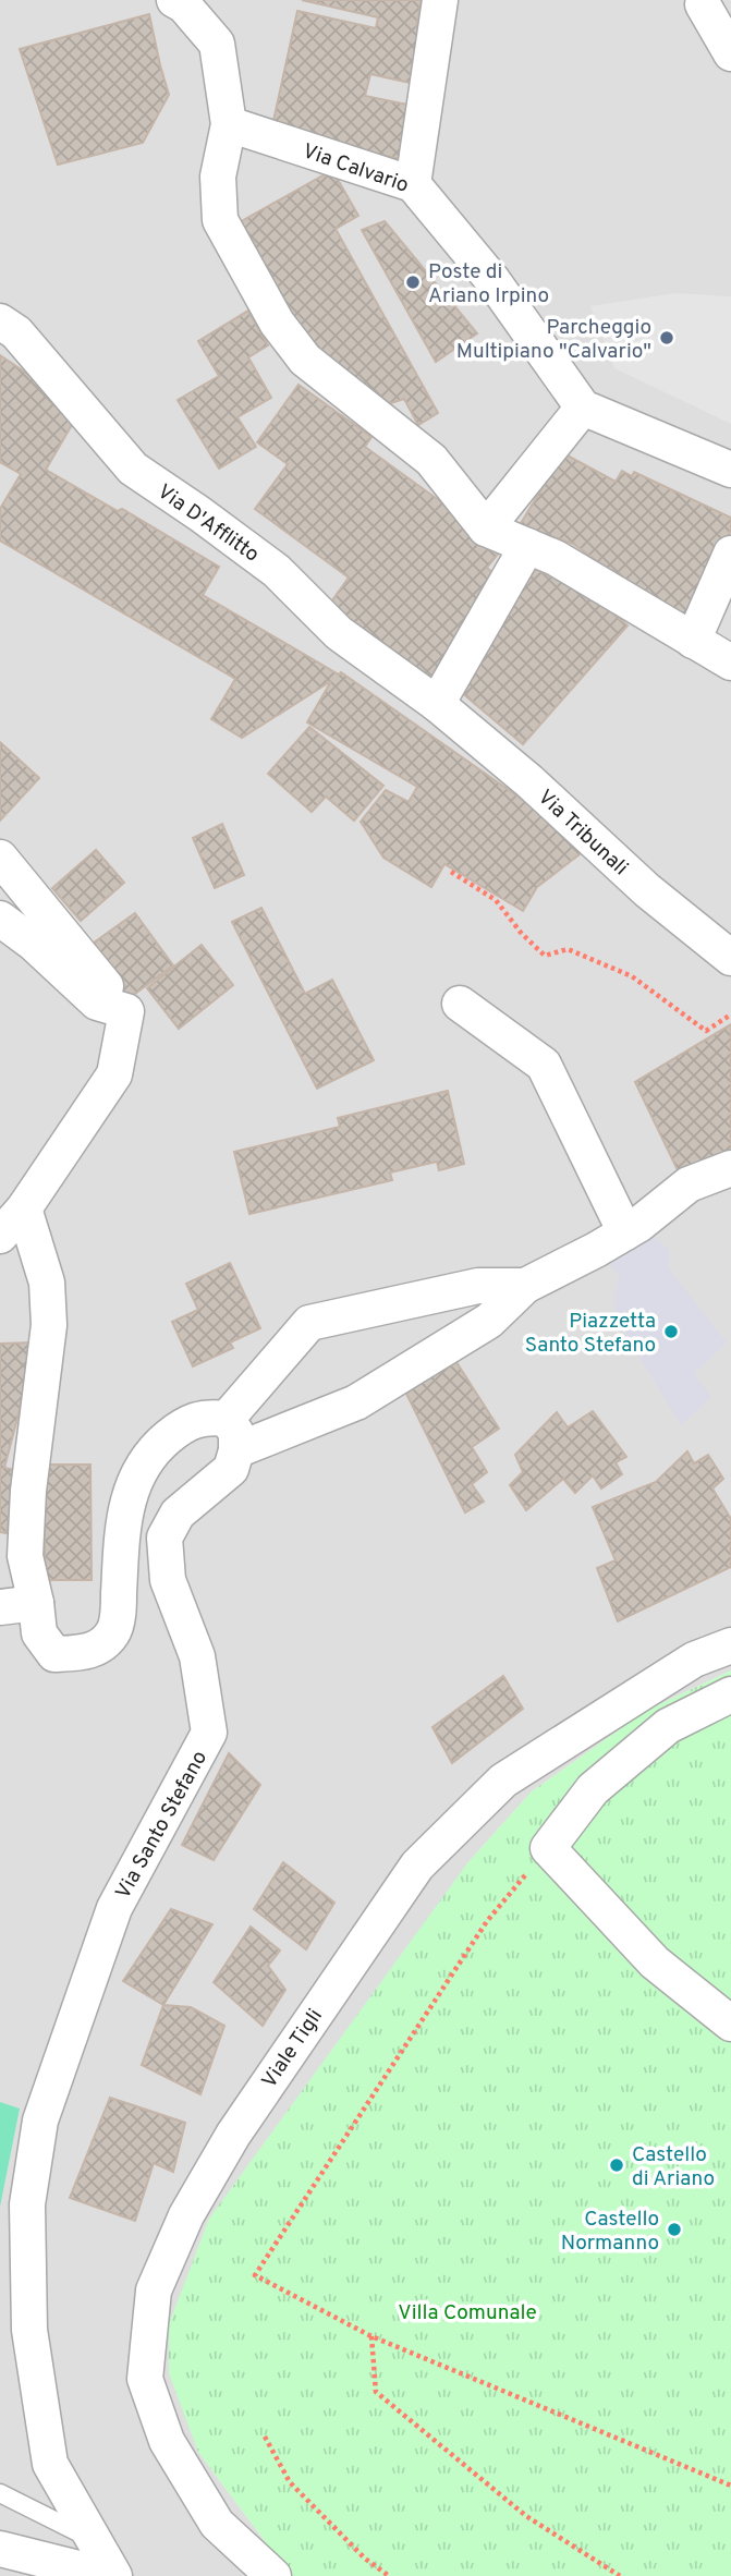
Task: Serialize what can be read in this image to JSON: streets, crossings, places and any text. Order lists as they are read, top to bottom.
{
  "streets": {
    "street": [
      "Via Calvario",
      "Via D'Afflitto",
      "Via Tribunali",
      "Via Santo Stefano",
      "Viale Tigli"
    ]
  },
  "crossings": [
    ["Via D'Afflitto", "Via Tribunali"]
  ],
  "parks": ["Villa Comunale"],
  "places": [
    "Poste di Ariano Irpino",
    "Parcheggio Multipiano \"Calvario\"",
    "Piazzetta Santo Stefano",
    "Castello di Ariano",
    "Castello Normanno"
  ]
}
